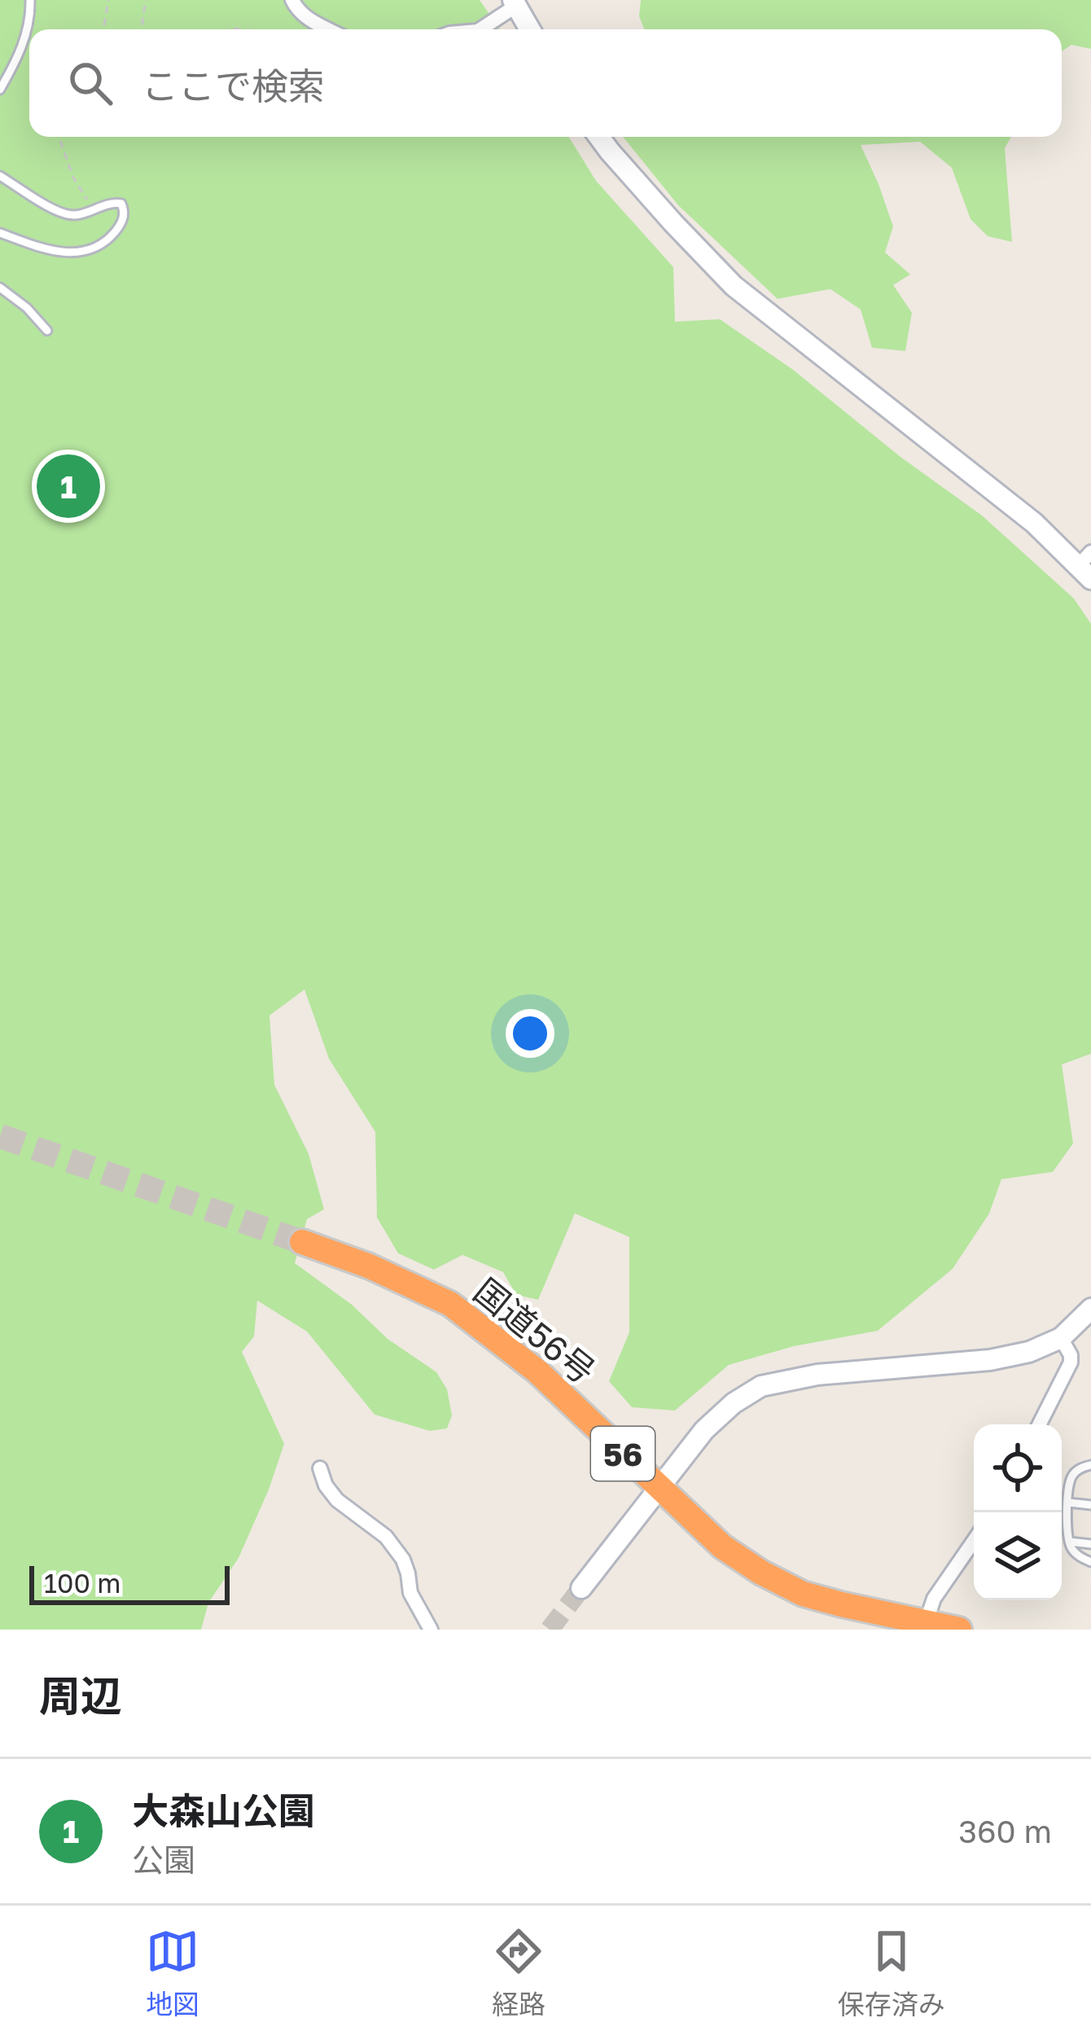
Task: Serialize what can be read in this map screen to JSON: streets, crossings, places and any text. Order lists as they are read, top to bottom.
{
  "streets": {
    "highway": ["国道56号", "56"]
  },
  "scale_bar": "100 m",
  "page": {
    "search": "ここで検索",
    "pins": "1",
    "scale": "100 m",
    "heading": "周辺",
    "list": [
      {
        "mark": "1",
        "name": "大森山公園",
        "note": "公園",
        "value": "360 m"
      }
    ],
    "nav": ["地図", "経路", "保存済み"]
  }
}
